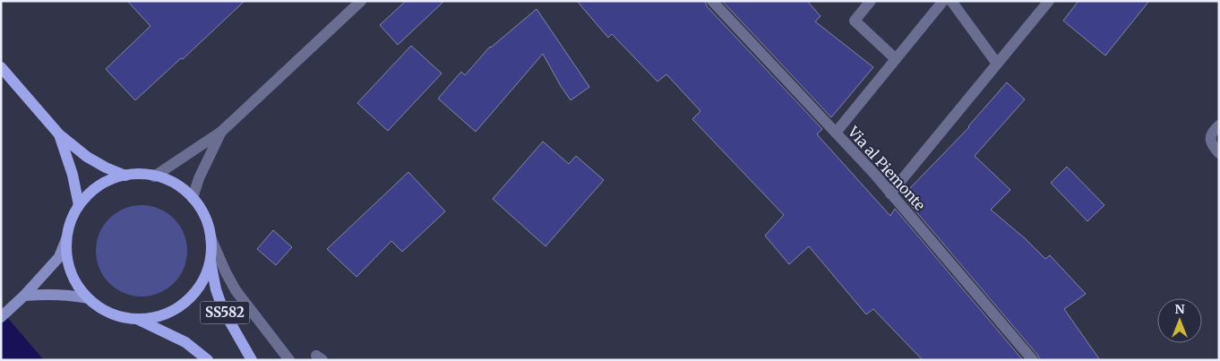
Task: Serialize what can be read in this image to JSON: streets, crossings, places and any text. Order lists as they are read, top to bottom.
{
  "streets": {
    "main road": ["SS582"],
    "street": ["Via al Piemonte"]
  },
  "north": "top"
}
